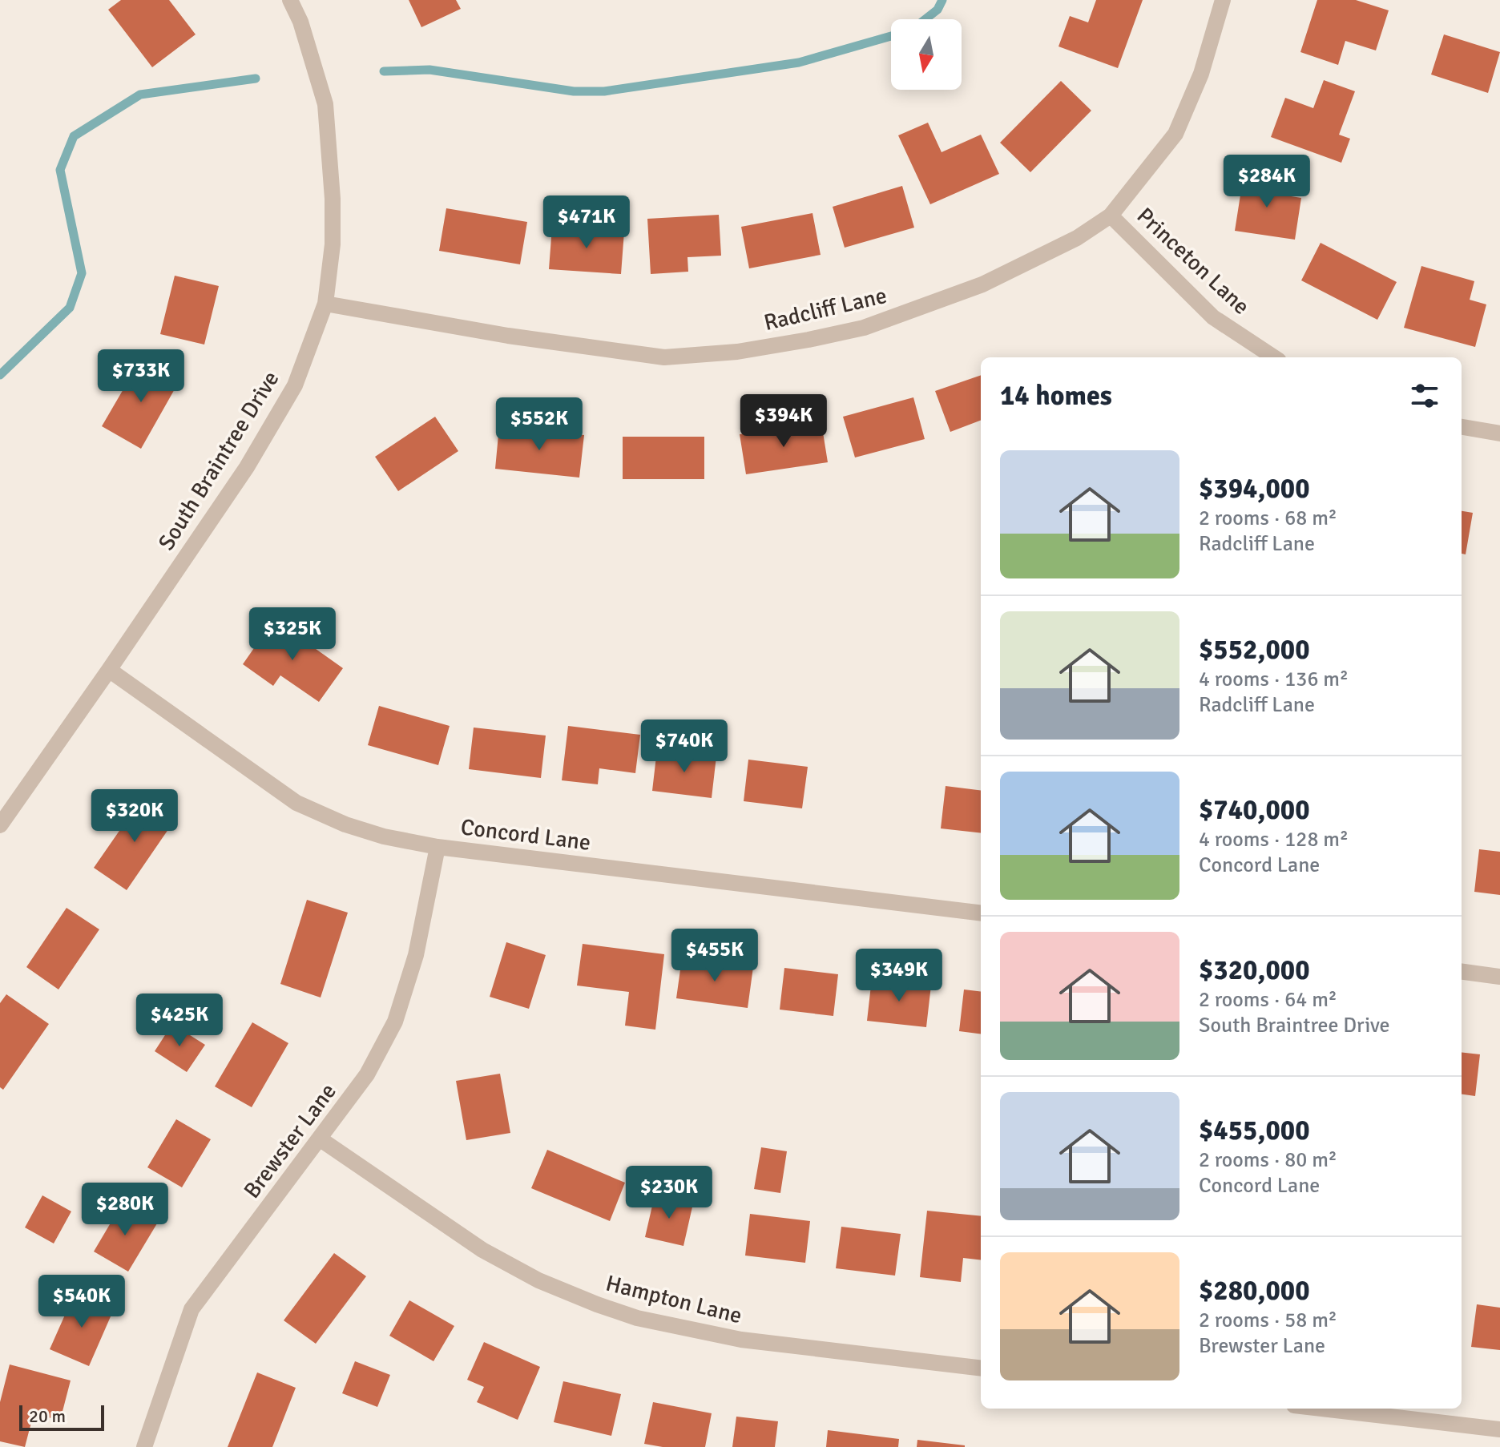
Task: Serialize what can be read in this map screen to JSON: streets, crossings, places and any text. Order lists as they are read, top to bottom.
{
  "streets": {
    "street": [
      "Princeton Lane",
      "Radcliff Lane",
      "South Braintree Drive",
      "Concord Lane",
      "Brewster Lane",
      "Hampton Lane"
    ]
  },
  "crossings": [
    ["Princeton Lane", "Radcliff Lane"],
    ["Radcliff Lane", "South Braintree Drive"],
    ["South Braintree Drive", "Concord Lane"],
    ["Concord Lane", "Brewster Lane"],
    ["Brewster Lane", "Hampton Lane"]
  ],
  "scale_bar": "20 m",
  "north": "bottom",
  "page": {
    "price": [
      "$284K",
      "$471K",
      "$733K",
      "$394K",
      "$552K",
      "$325K",
      "$740K",
      "$320K",
      "$455K",
      "$349K",
      "$425K",
      "$230K",
      "$280K",
      "$540K"
    ],
    "heading": "14 homes",
    "list": [
      {
        "name": "$394,000",
        "note": "2 rooms · 68 m² · Radcliff Lane"
      },
      {
        "name": "$552,000",
        "note": "4 rooms · 136 m² · Radcliff Lane"
      },
      {
        "name": "$740,000",
        "note": "4 rooms · 128 m² · Concord Lane"
      },
      {
        "name": "$320,000",
        "note": "2 rooms · 64 m² · South Braintree Drive"
      },
      {
        "name": "$455,000",
        "note": "2 rooms · 80 m² · Concord Lane"
      },
      {
        "name": "$280,000",
        "note": "2 rooms · 58 m² · Brewster Lane"
      }
    ],
    "scale": "20 m"
  }
}
